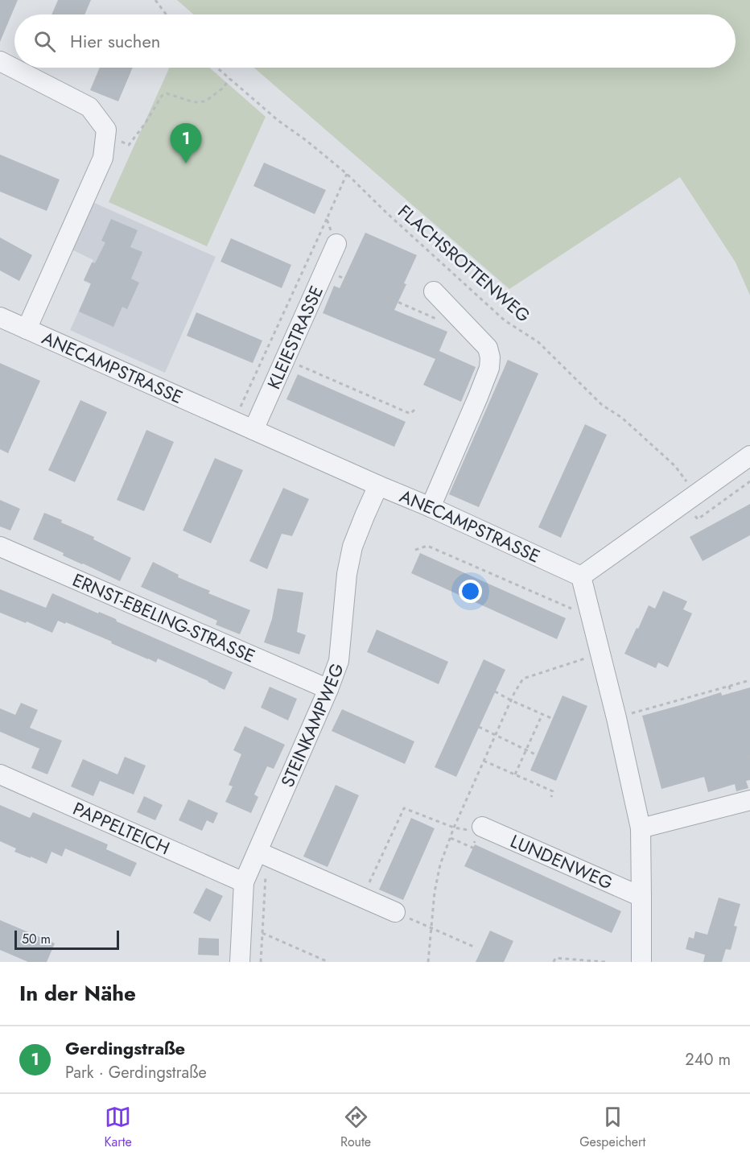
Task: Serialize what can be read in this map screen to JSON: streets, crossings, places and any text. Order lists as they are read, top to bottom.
{
  "streets": {
    "street": [
      "KLEIESTRASSE",
      "ANECAMPSTRASSE",
      "ERNST-EBELING-STRASSE",
      "STEINKAMPWEG",
      "PAPPELTEICH",
      "LUNDENWEG"
    ],
    "path": ["FLACHSROTTENWEG"]
  },
  "crossings": [
    ["KLEIESTRASSE", "ANECAMPSTRASSE"],
    ["ANECAMPSTRASSE", "STEINKAMPWEG"],
    ["ERNST-EBELING-STRASSE", "STEINKAMPWEG"],
    ["STEINKAMPWEG", "PAPPELTEICH"]
  ],
  "scale_bar": "50 m",
  "page": {
    "search": "Hier suchen",
    "pins": "1",
    "scale": "50 m",
    "heading": "In der Nähe",
    "list": [
      {
        "mark": "1",
        "name": "Gerdingstraße",
        "note": "Park · Gerdingstraße",
        "value": "240 m"
      }
    ],
    "nav": ["Karte", "Route", "Gespeichert"]
  }
}
